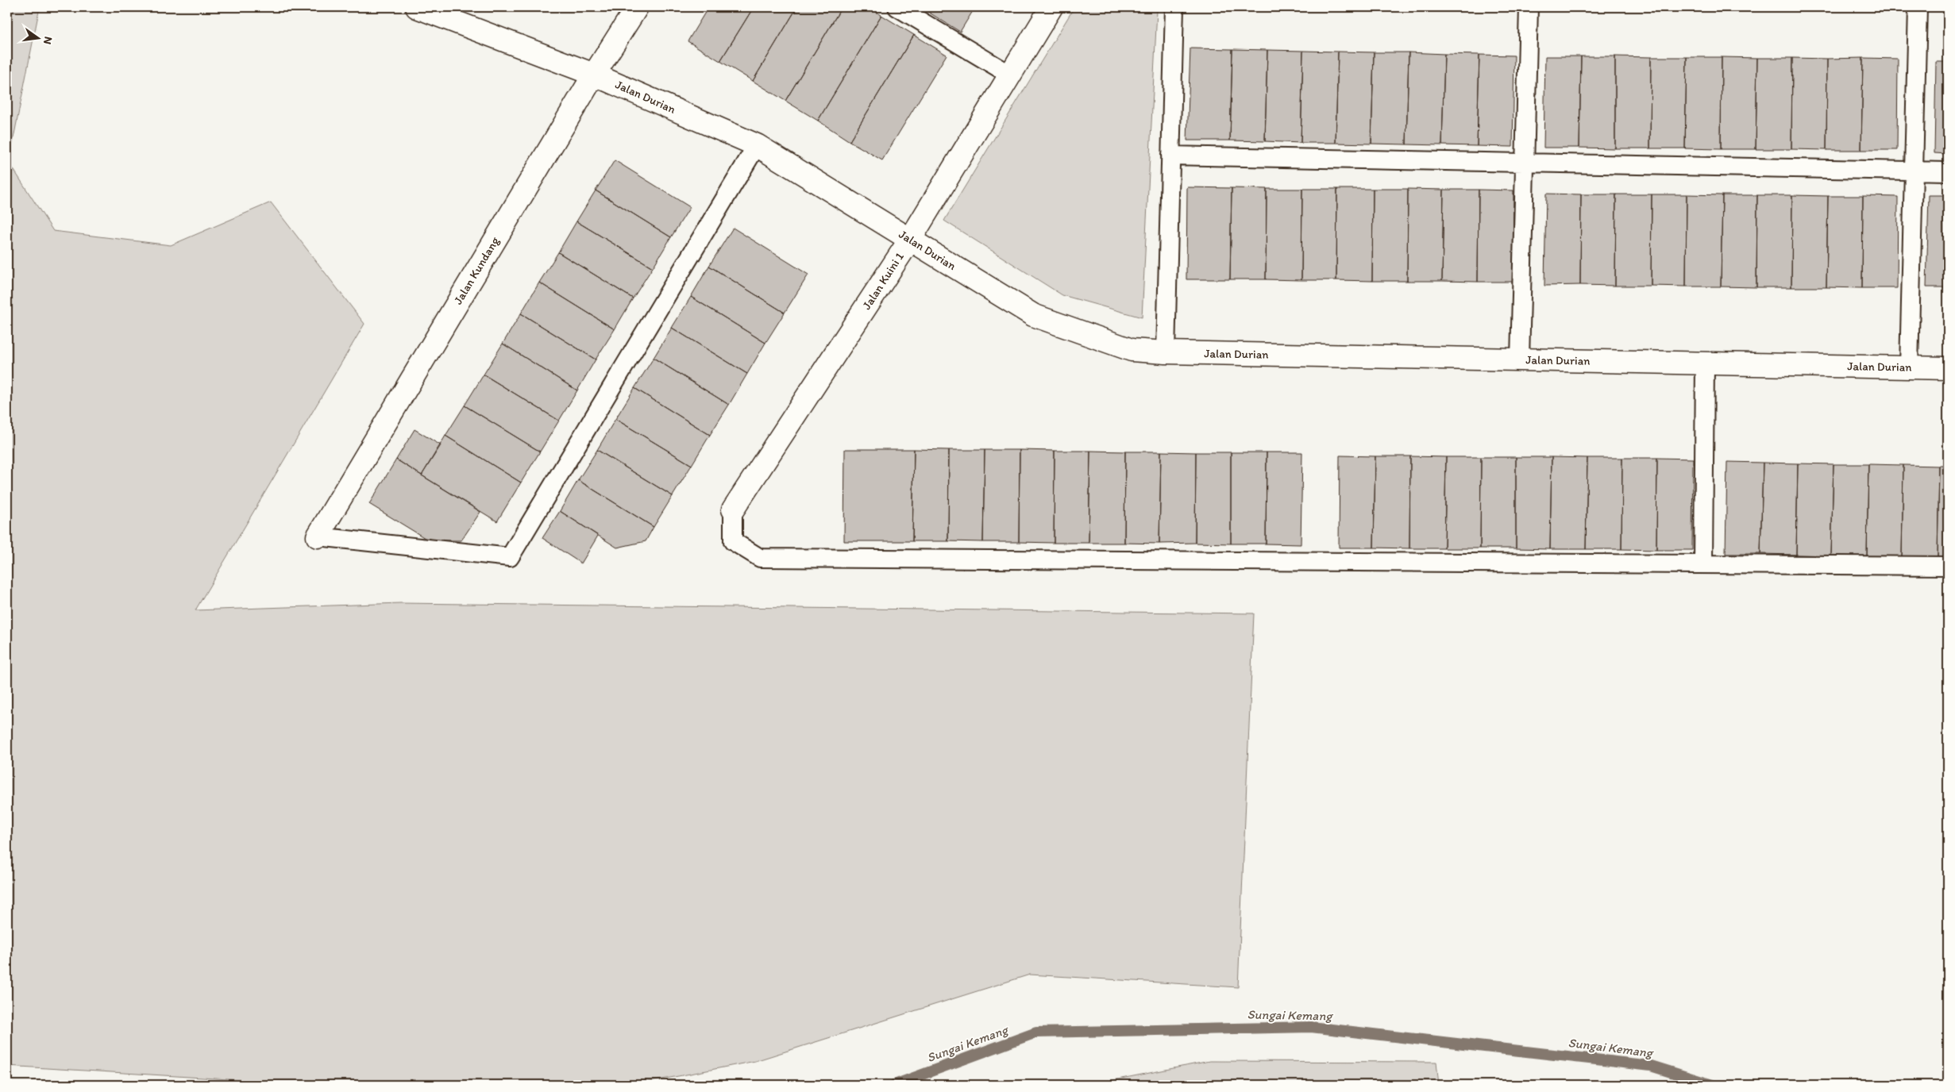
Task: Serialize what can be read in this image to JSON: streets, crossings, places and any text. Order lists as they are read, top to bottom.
{
  "streets": {
    "street": ["Jalan Durian", "Jalan Kundang", "Jalan Kuini 1"]
  },
  "crossings": [
    ["Jalan Durian", "Jalan Kundang"],
    ["Jalan Durian", "Jalan Kuini 1"]
  ],
  "water": ["Sungai Kemang"],
  "north": "right"
}
